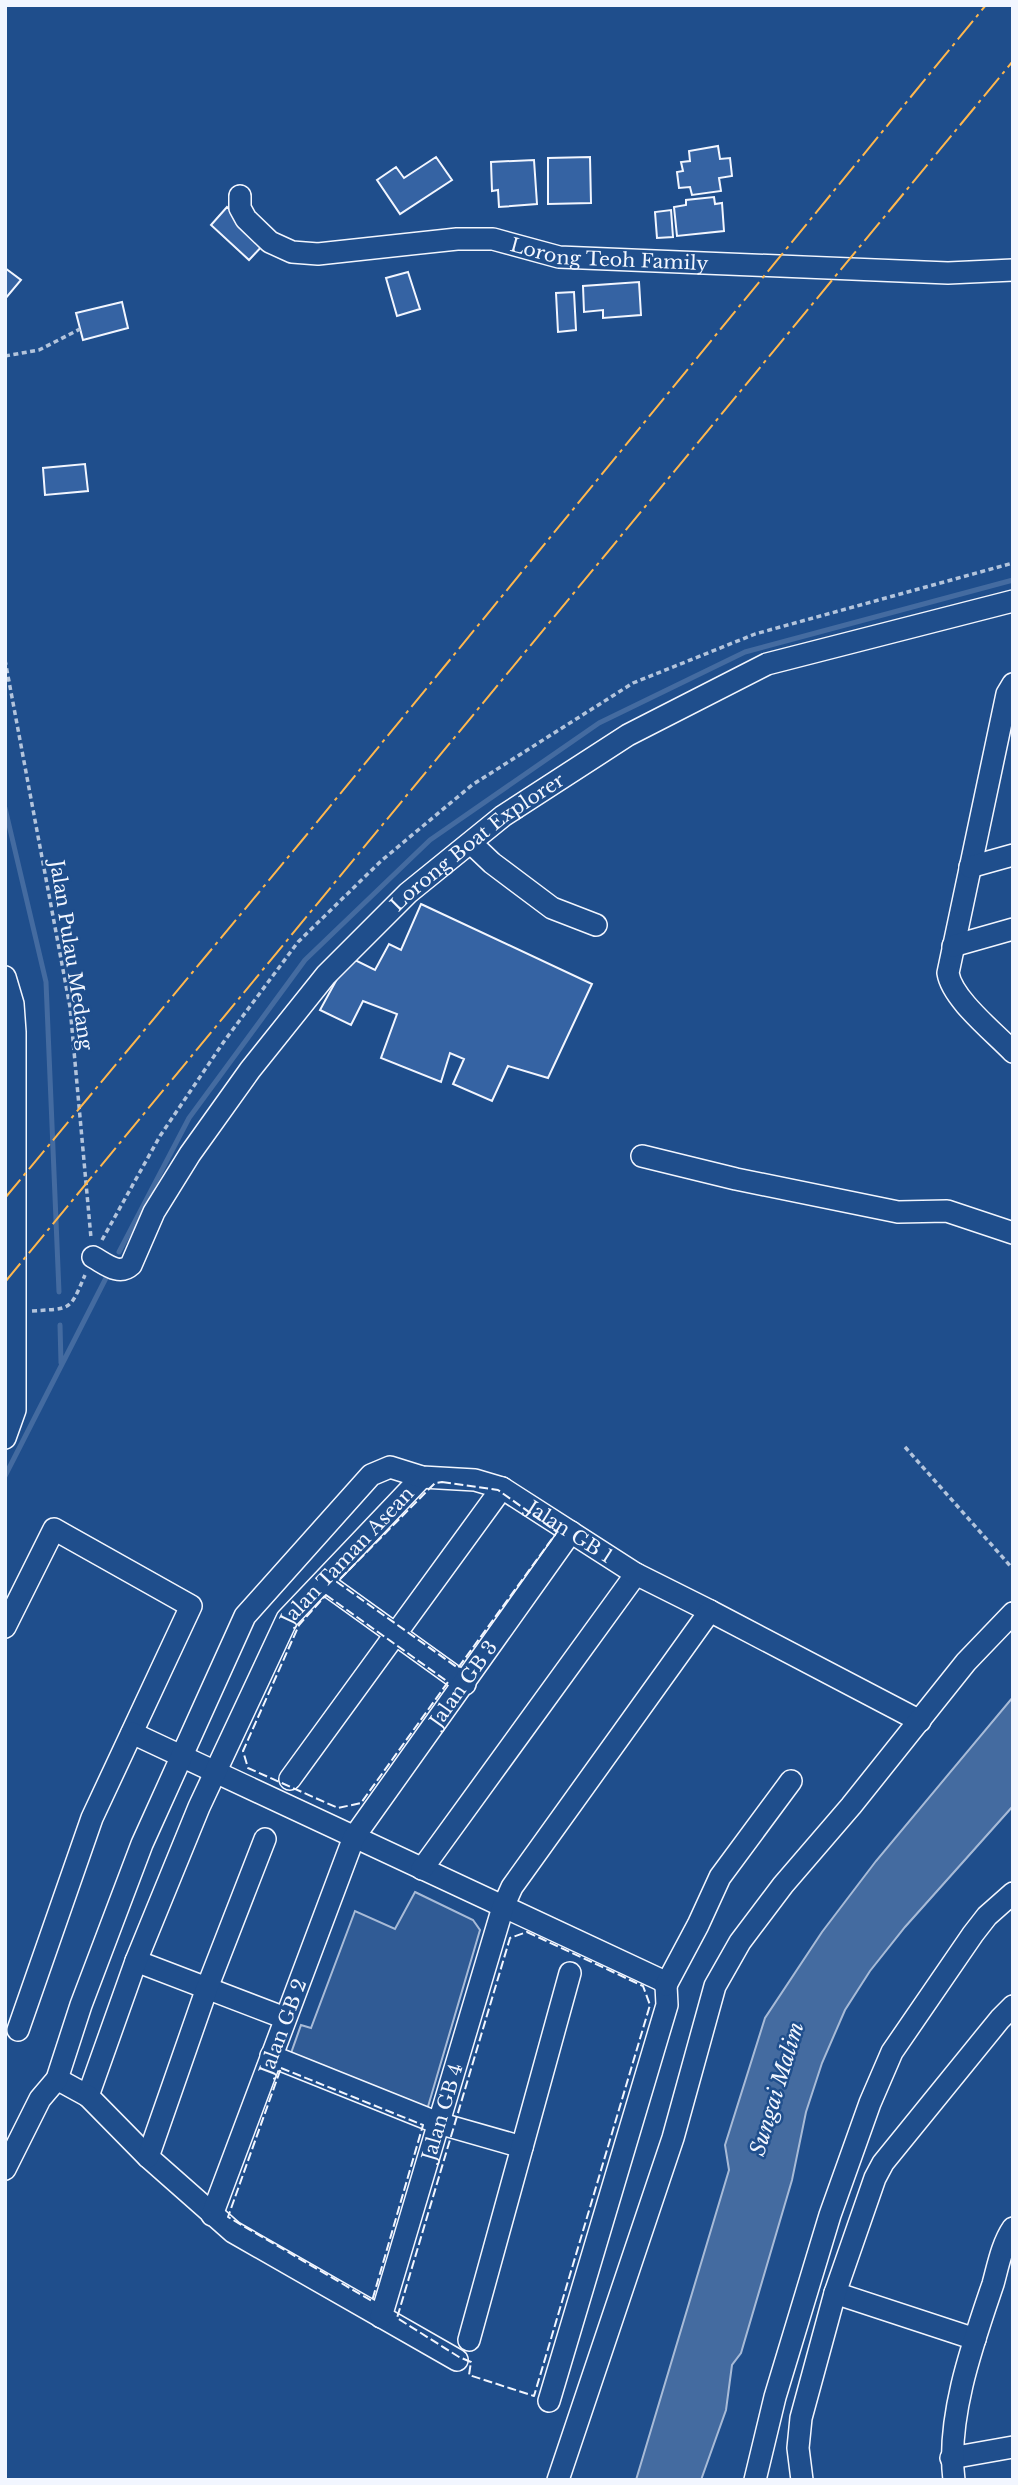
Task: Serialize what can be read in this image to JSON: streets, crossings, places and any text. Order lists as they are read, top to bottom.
{
  "streets": {
    "street": [
      "Lorong Teoh Family",
      "Lorong Boat Explorer",
      "Jalan GB 1",
      "Jalan Taman Asean",
      "Jalan GB 3",
      "Jalan GB 2",
      "Jalan GB 4"
    ],
    "path": ["Jalan Pulau Medang"]
  },
  "crossings": [
    ["Lorong Boat Explorer", "Jalan Pulau Medang"],
    ["Jalan GB 1", "Jalan Taman Asean"],
    ["Jalan GB 1", "Jalan GB 3"],
    ["Jalan GB 1", "Jalan GB 4"],
    ["Jalan GB 3", "Jalan GB 2"]
  ],
  "water": ["Sungai Malim"]
}
